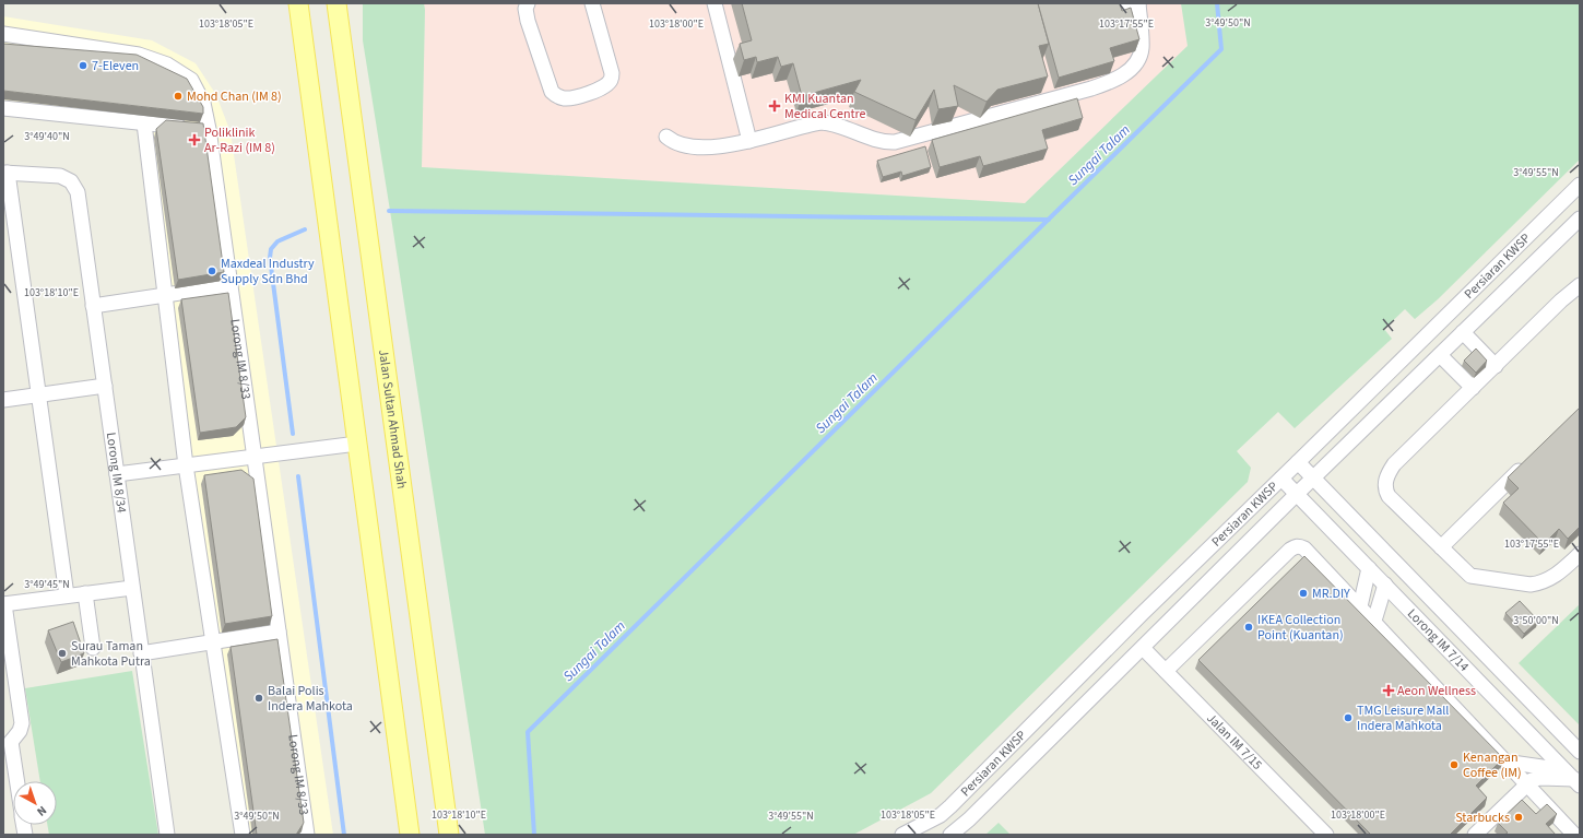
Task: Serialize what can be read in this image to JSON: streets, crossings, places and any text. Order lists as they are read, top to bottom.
{
  "streets": {
    "main road": ["Jalan Sultan Ahmad Shah"],
    "street": [
      "Persiaran KWSP",
      "Lorong IM 8/33",
      "Lorong IM 8/34",
      "Lorong IM 7/14",
      "Jalan IM 7/15"
    ]
  },
  "crossings": [
    ["Persiaran KWSP", "Lorong IM 7/14"],
    ["Persiaran KWSP", "Jalan IM 7/15"]
  ],
  "water": ["Sungai Talam"],
  "places": {
    "other": [
      "7-Eleven",
      "Mohd Chan (IM 8)",
      "Maxdeal Industry Supply Sdn Bhd",
      "MR.DIY",
      "IKEA Collection Point (Kuantan)",
      "Surau Taman Mahkota Putra",
      "Balai Polis Indera Mahkota",
      "TMG Leisure Mall Indera Mahkota",
      "Kenangan Coffee (IM)",
      "Starbucks"
    ],
    "health": ["KMI Kuantan Medical Centre", "Poliklinik Ar-Razi (IM 8)", "Aeon Wellness"]
  },
  "north": "bottom right",
  "coordinates": [
    "3°49'50\"N",
    "103°18'00\"E",
    "103°18'05\"E",
    "103°17'55\"E",
    "3°49'40\"N",
    "3°49'55\"N",
    "103°18'10\"E",
    "3°49'45\"N",
    "3°50'00\"N"
  ]
}
